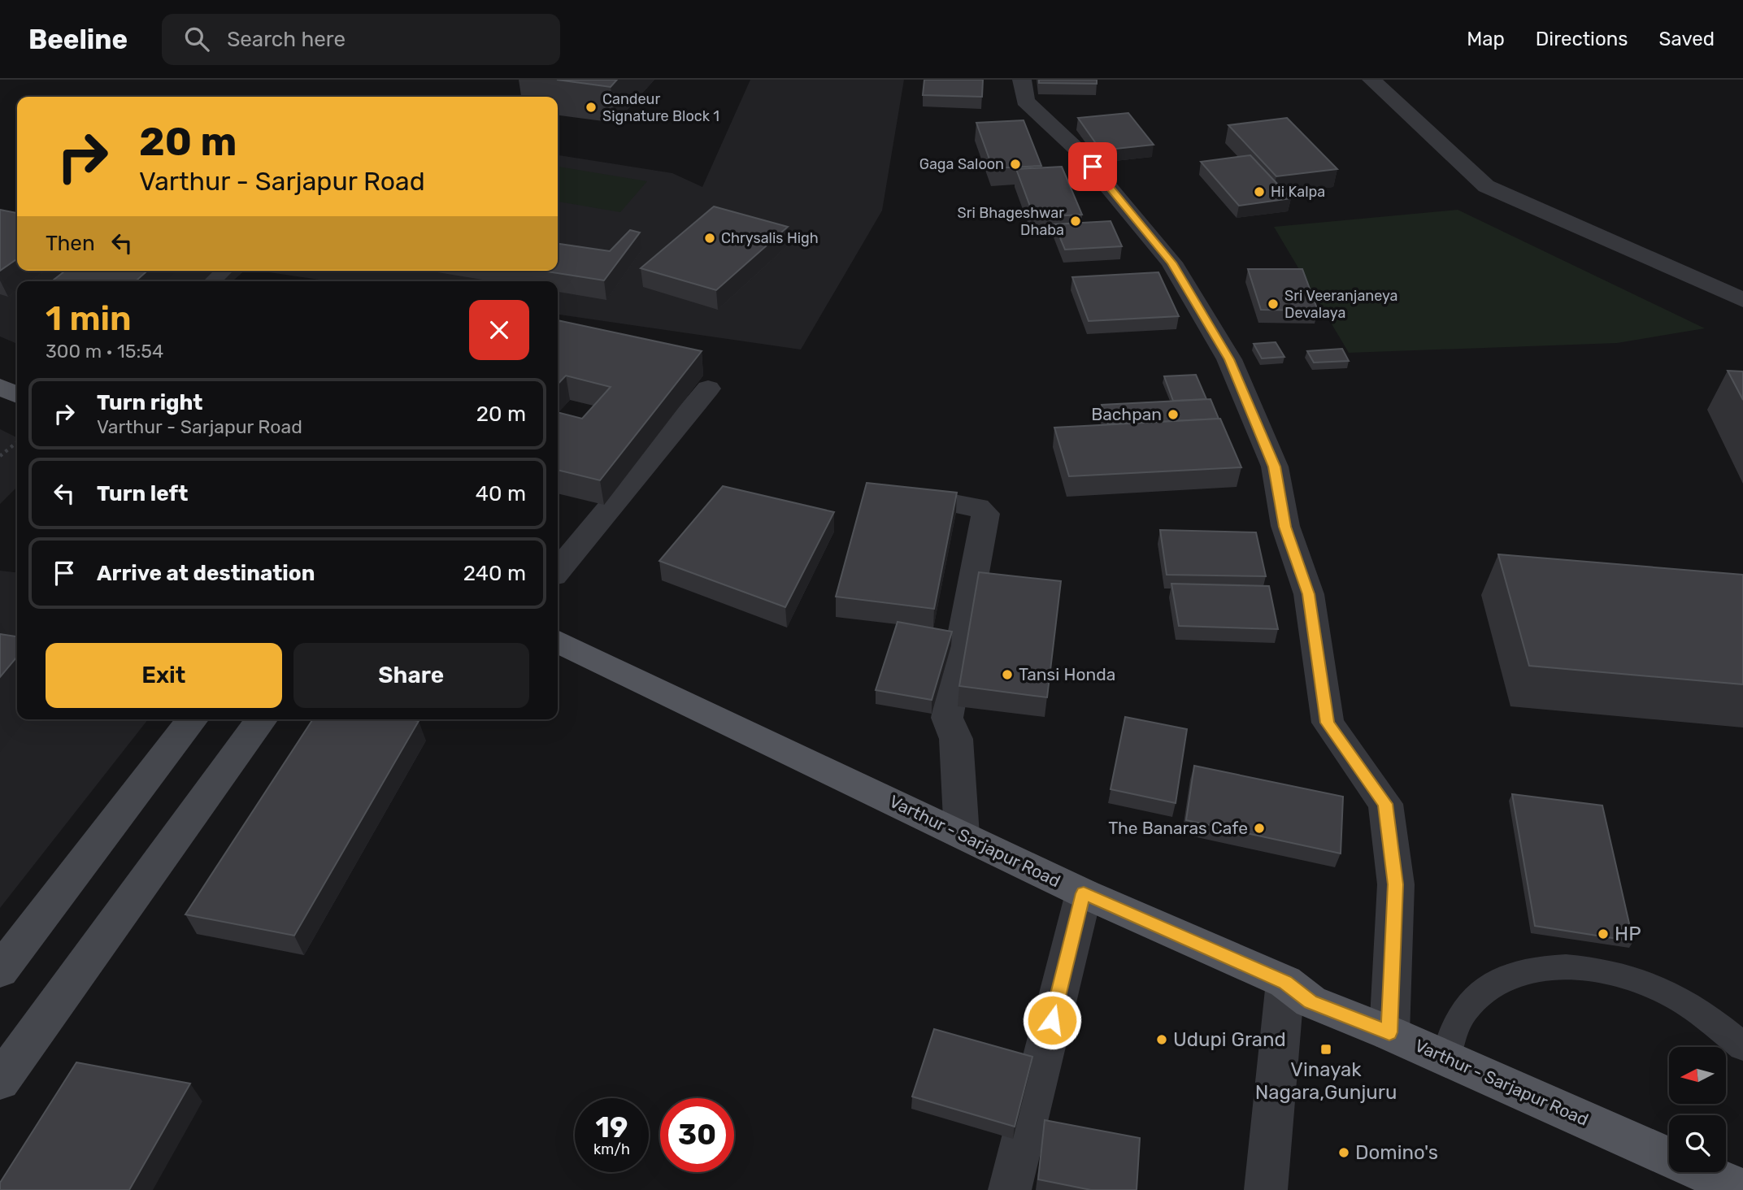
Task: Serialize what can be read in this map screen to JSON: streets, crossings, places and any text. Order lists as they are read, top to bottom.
{
  "streets": {
    "main road": ["Varthur - Sarjapur Road"]
  },
  "places": {
    "other": [
      "Candeur Signature Block 1",
      "Gaga Saloon",
      "Hi Kalpa",
      "Sri Bhageshwar Dhaba",
      "Chrysalis High",
      "Sri Veeranjaneya Devalaya",
      "Bachpan",
      "Tansi Honda",
      "The Banaras Cafe",
      "HP",
      "Udupi Grand",
      "Domino's"
    ],
    "transit": ["Vinayak Nagara,Gunjuru"]
  },
  "north": "left",
  "page": {
    "header": "Beeline",
    "search": "Search here",
    "nav": ["Map", "Directions", "Saved"],
    "turn": ["20 m", "Varthur - Sarjapur Road"],
    "then": "Then",
    "heading": ["1 min", "300 m · 15:54"],
    "list": [
      {
        "name": "Turn right",
        "note": "Varthur - Sarjapur Road",
        "value": "20 m"
      },
      {
        "name": "Turn left",
        "value": "40 m"
      },
      {
        "name": "Arrive at destination",
        "value": "240 m"
      }
    ],
    "buttons": ["Exit", "Share"],
    "speed": "19 km/h",
    "limit": "30"
  }
}
